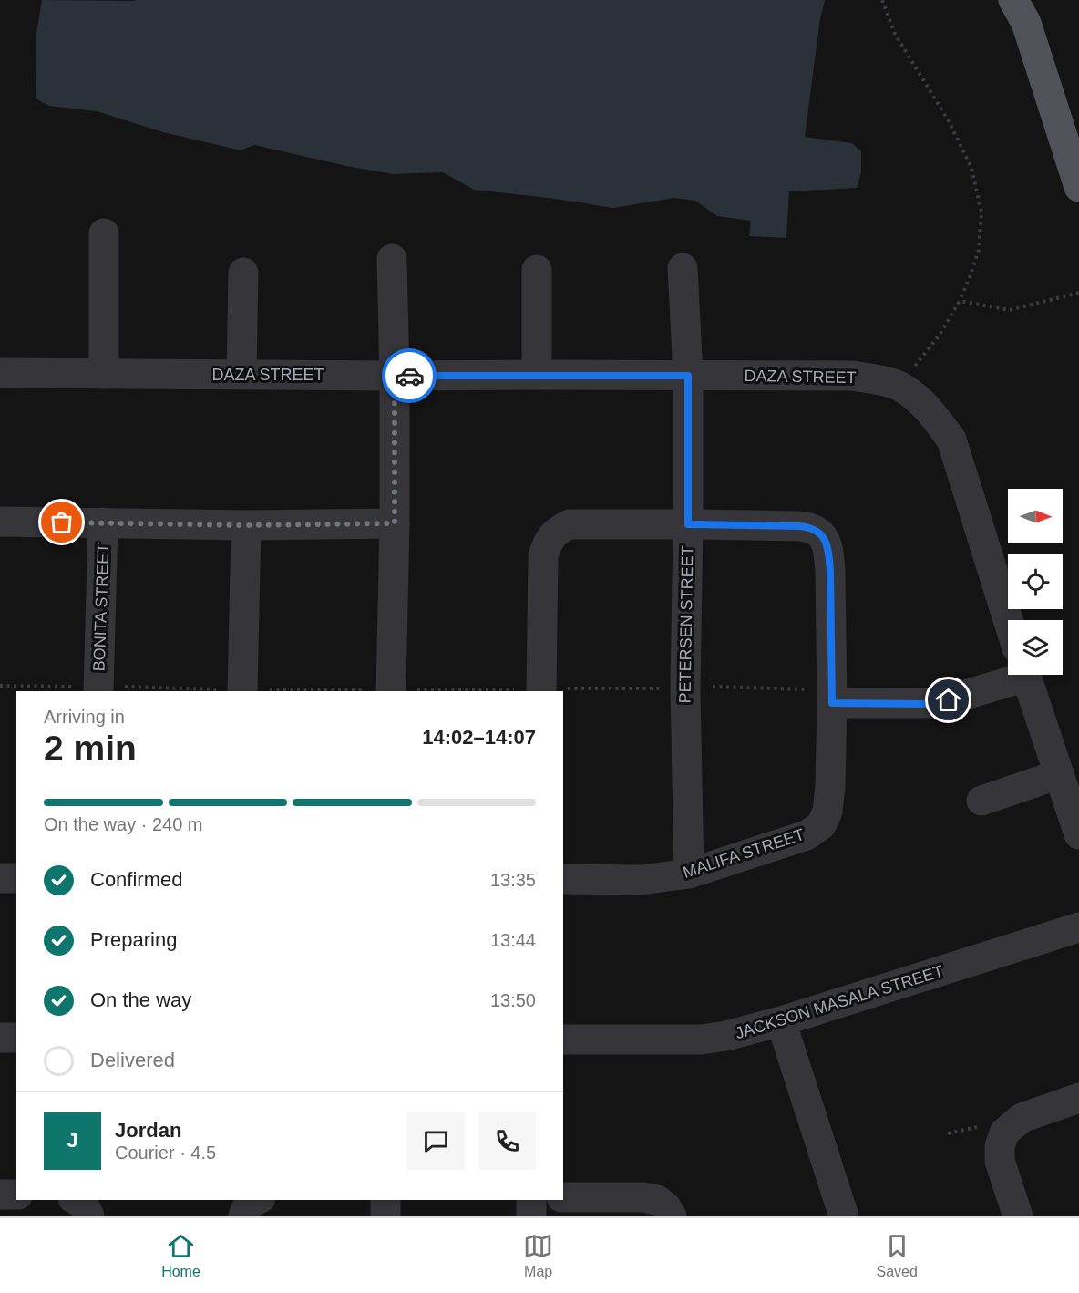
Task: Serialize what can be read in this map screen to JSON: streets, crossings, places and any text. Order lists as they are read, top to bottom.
{
  "streets": {
    "street": [
      "DAZA STREET",
      "BONITA STREET",
      "PETERSEN STREET",
      "MALIFA STREET",
      "JACKSON MASALA STREET"
    ]
  },
  "crossings": [
    ["DAZA STREET", "PETERSEN STREET"],
    ["PETERSEN STREET", "MALIFA STREET"]
  ],
  "north": "right",
  "page": {
    "heading": ["2 min", "Arriving in", "14:02–14:07"],
    "panel": ["Jordan", "Courier · 4.5"],
    "bar": "On the way · 240 m",
    "list": [
      ["Confirmed", "13:35"],
      ["Preparing", "13:44"],
      ["On the way", "13:50"],
      "Delivered"
    ],
    "round": "J",
    "tabs": ["Home", "Map", "Saved"]
  }
}
